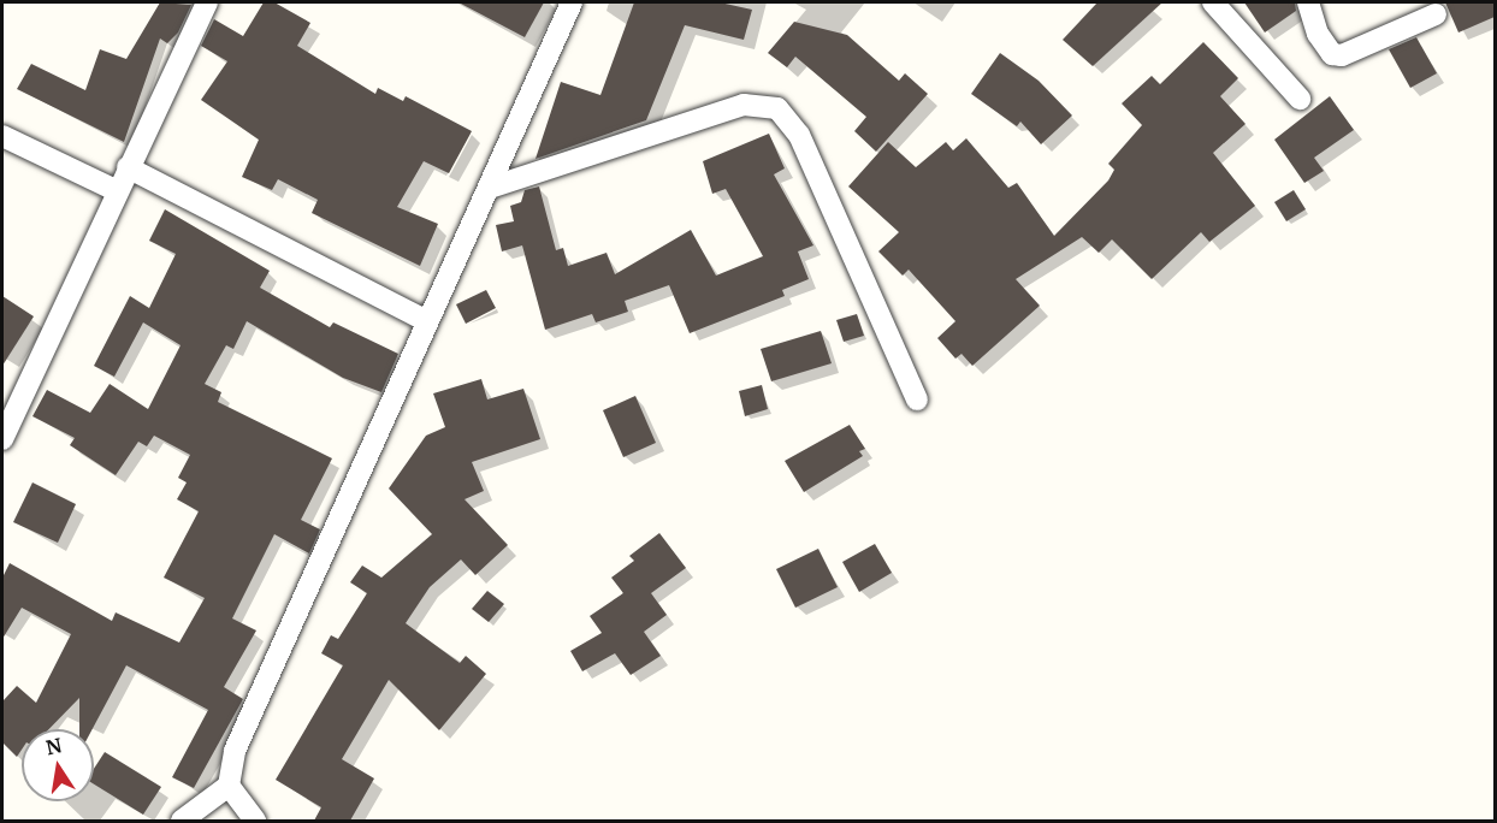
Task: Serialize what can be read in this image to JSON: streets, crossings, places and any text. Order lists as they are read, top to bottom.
{
  "north": "top"
}
